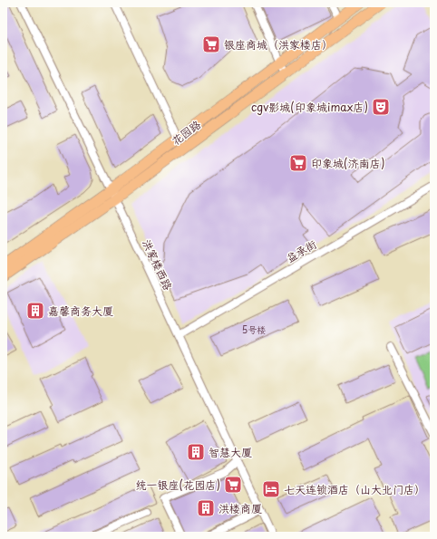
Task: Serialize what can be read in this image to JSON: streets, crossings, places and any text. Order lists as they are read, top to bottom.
{
  "streets": {
    "main road": ["花园路"],
    "street": ["益承街", "洪家楼西路"]
  },
  "crossings": [
    ["花园路", "洪家楼西路"],
    ["益承街", "洪家楼西路"]
  ],
  "places": {
    "supermarket": ["银座商城（洪家楼店）", "印象城(济南店)", "统一银座(花园店)"],
    "theatre": ["cgv影城(印象城imax店)"],
    "building": ["嘉馨商务大厦", "智慧大厦", "洪楼商厦"],
    "hotel": ["七天连锁酒店（山大北门店）"]
  },
  "house_numbers": ["5号楼"]
}
